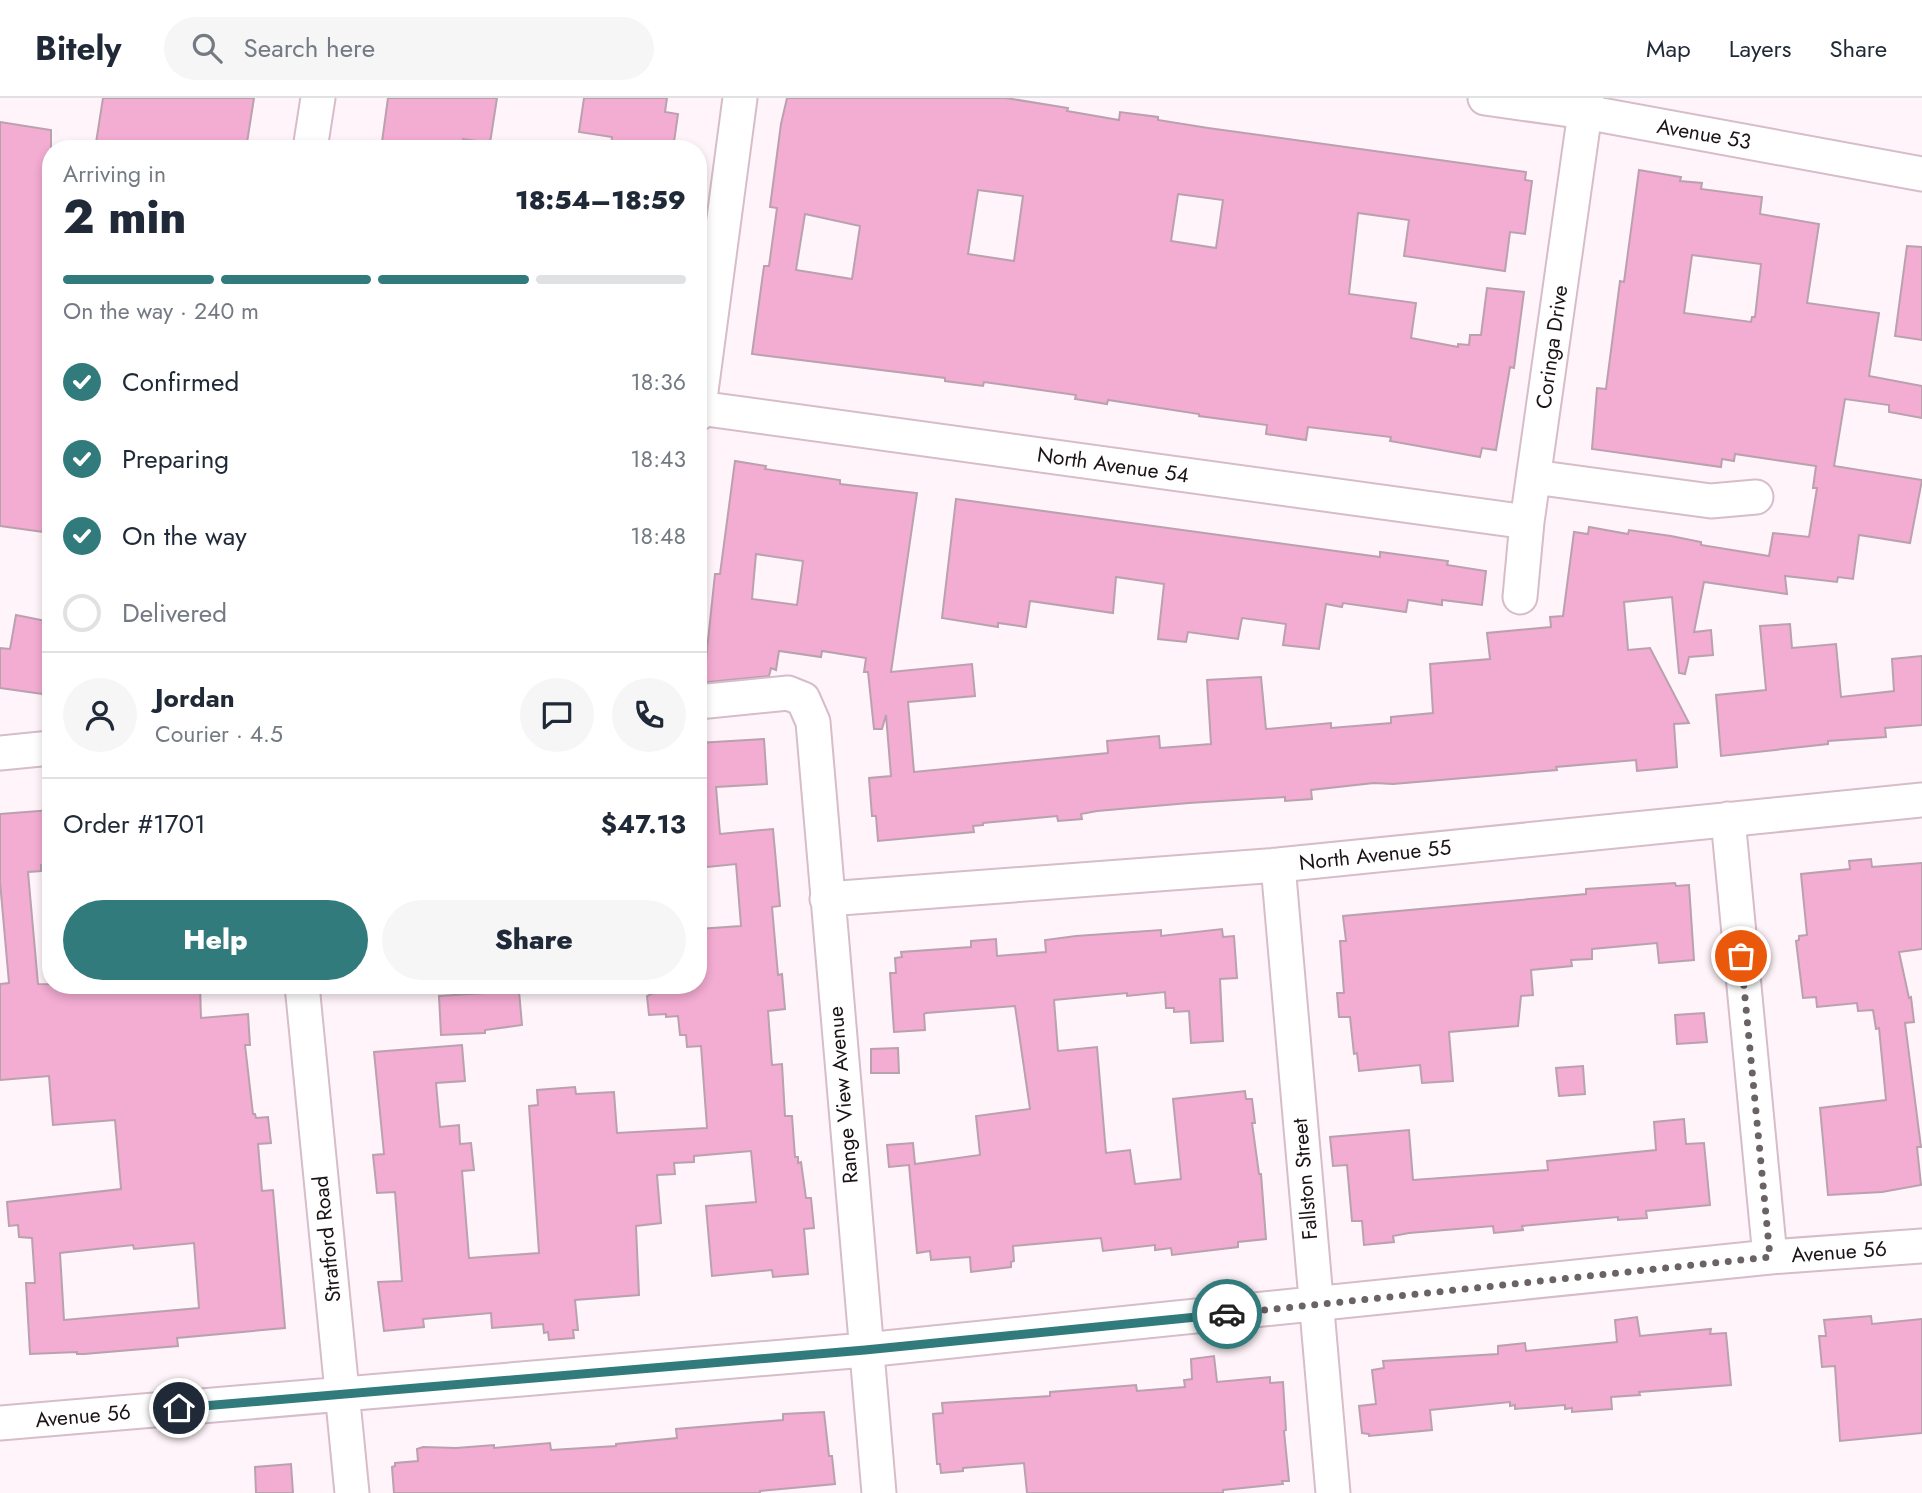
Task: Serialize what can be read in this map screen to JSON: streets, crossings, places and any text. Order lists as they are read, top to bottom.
{
  "streets": {
    "street": [
      "Avenue 53",
      "Coringa Drive",
      "North Avenue 54",
      "North Avenue 55",
      "Range View Avenue",
      "Fallston Street",
      "Stratford Road",
      "Avenue 56"
    ]
  },
  "crossings": [
    ["Avenue 53", "Coringa Drive"],
    ["Coringa Drive", "North Avenue 54"],
    ["North Avenue 55", "Range View Avenue"],
    ["North Avenue 55", "Fallston Street"],
    ["Range View Avenue", "Avenue 56"],
    ["Fallston Street", "Avenue 56"],
    ["Stratford Road", "Avenue 56"]
  ],
  "page": {
    "header": "Bitely",
    "search": "Search here",
    "nav": ["Map", "Layers", "Share"],
    "heading": ["2 min", "Arriving in", "18:54–18:59"],
    "panel": [
      "Jordan",
      "Courier · 4.5",
      "Order #1701",
      "$47.13"
    ],
    "bar": "On the way · 240 m",
    "list": [
      ["Confirmed", "18:36"],
      ["Preparing", "18:43"],
      ["On the way", "18:48"],
      "Delivered"
    ],
    "buttons": ["Help", "Share"]
  }
}
